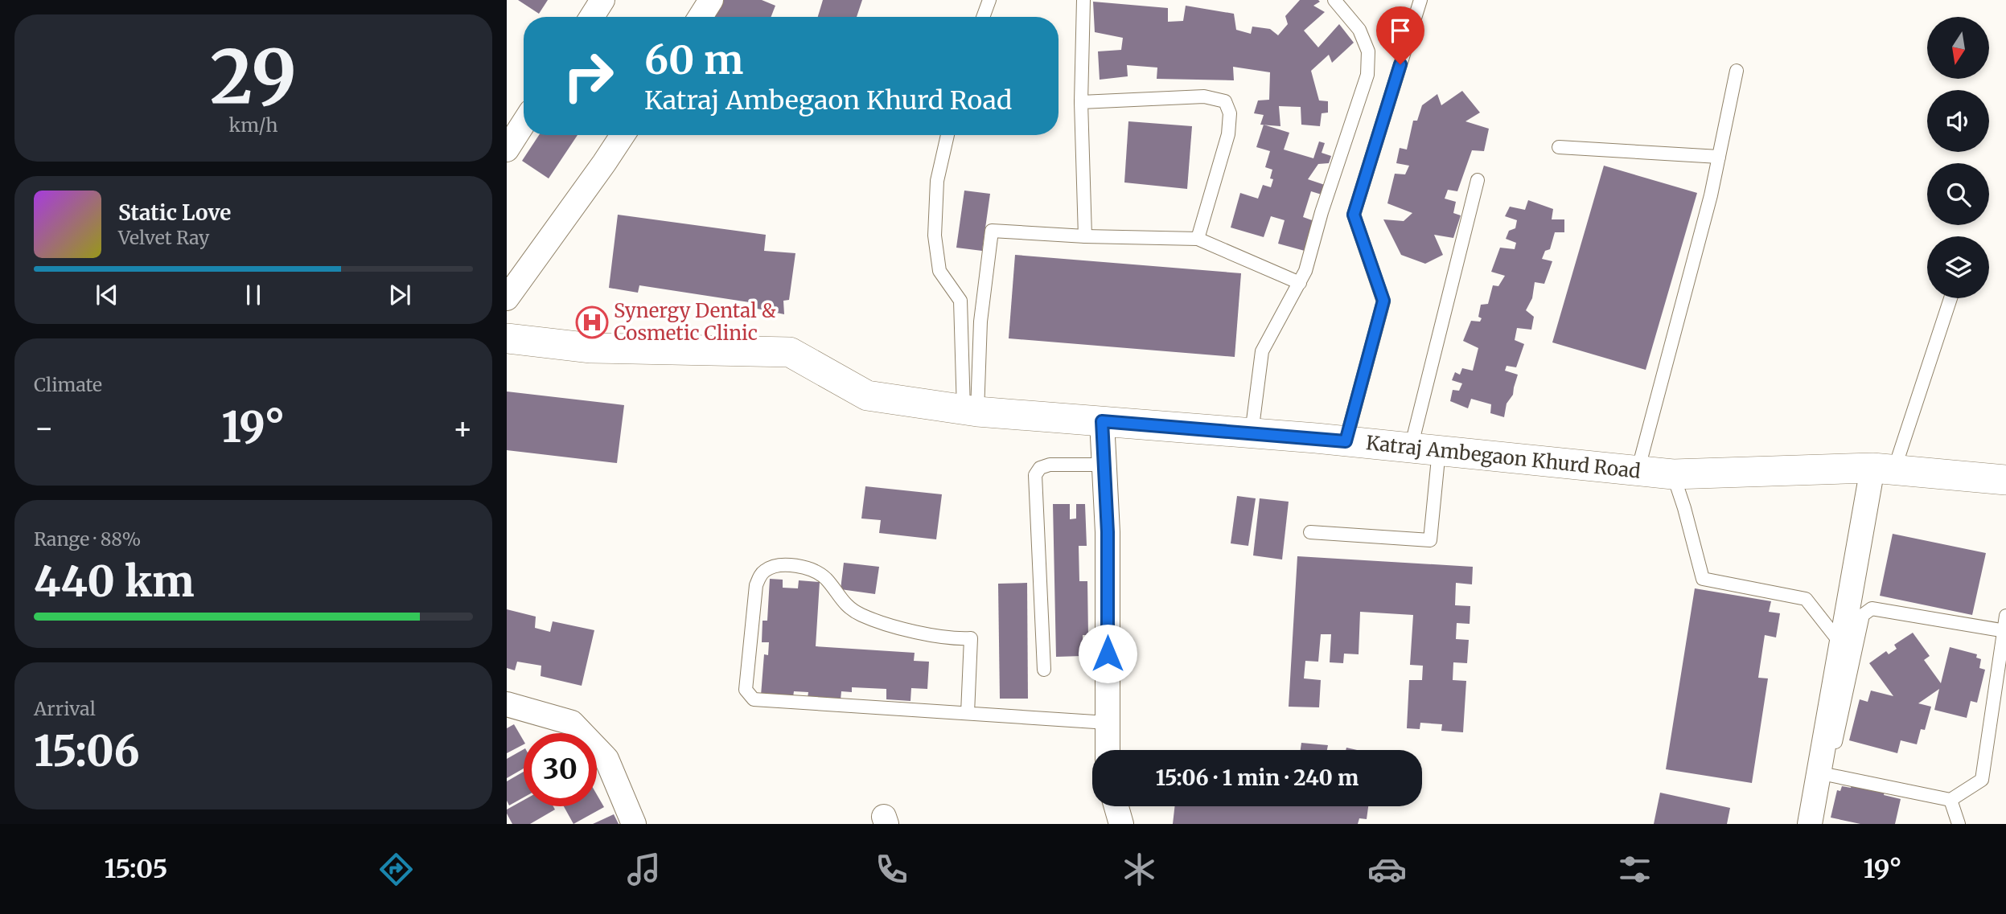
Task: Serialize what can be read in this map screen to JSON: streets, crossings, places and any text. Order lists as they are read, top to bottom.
{
  "streets": {
    "street": ["Katraj Ambegaon Khurd Road"]
  },
  "places": {
    "hospital": ["Synergy Dental & Cosmetic Clinic"]
  },
  "north": "bottom",
  "page": {
    "tile": [
      ["29", "km/h"],
      "Climate",
      ["Range · 88%", "440 km"],
      ["Arrival", "15:06"]
    ],
    "turn": ["60 m", "Katraj Ambegaon Khurd Road"],
    "song": ["Static Love", "Velvet Ray"],
    "heat": ["−", "19°", "+"],
    "limit": "30",
    "trip": "15:06 · 1 min · 240 m",
    "tabs": ["15:05", "19°"]
  }
}
